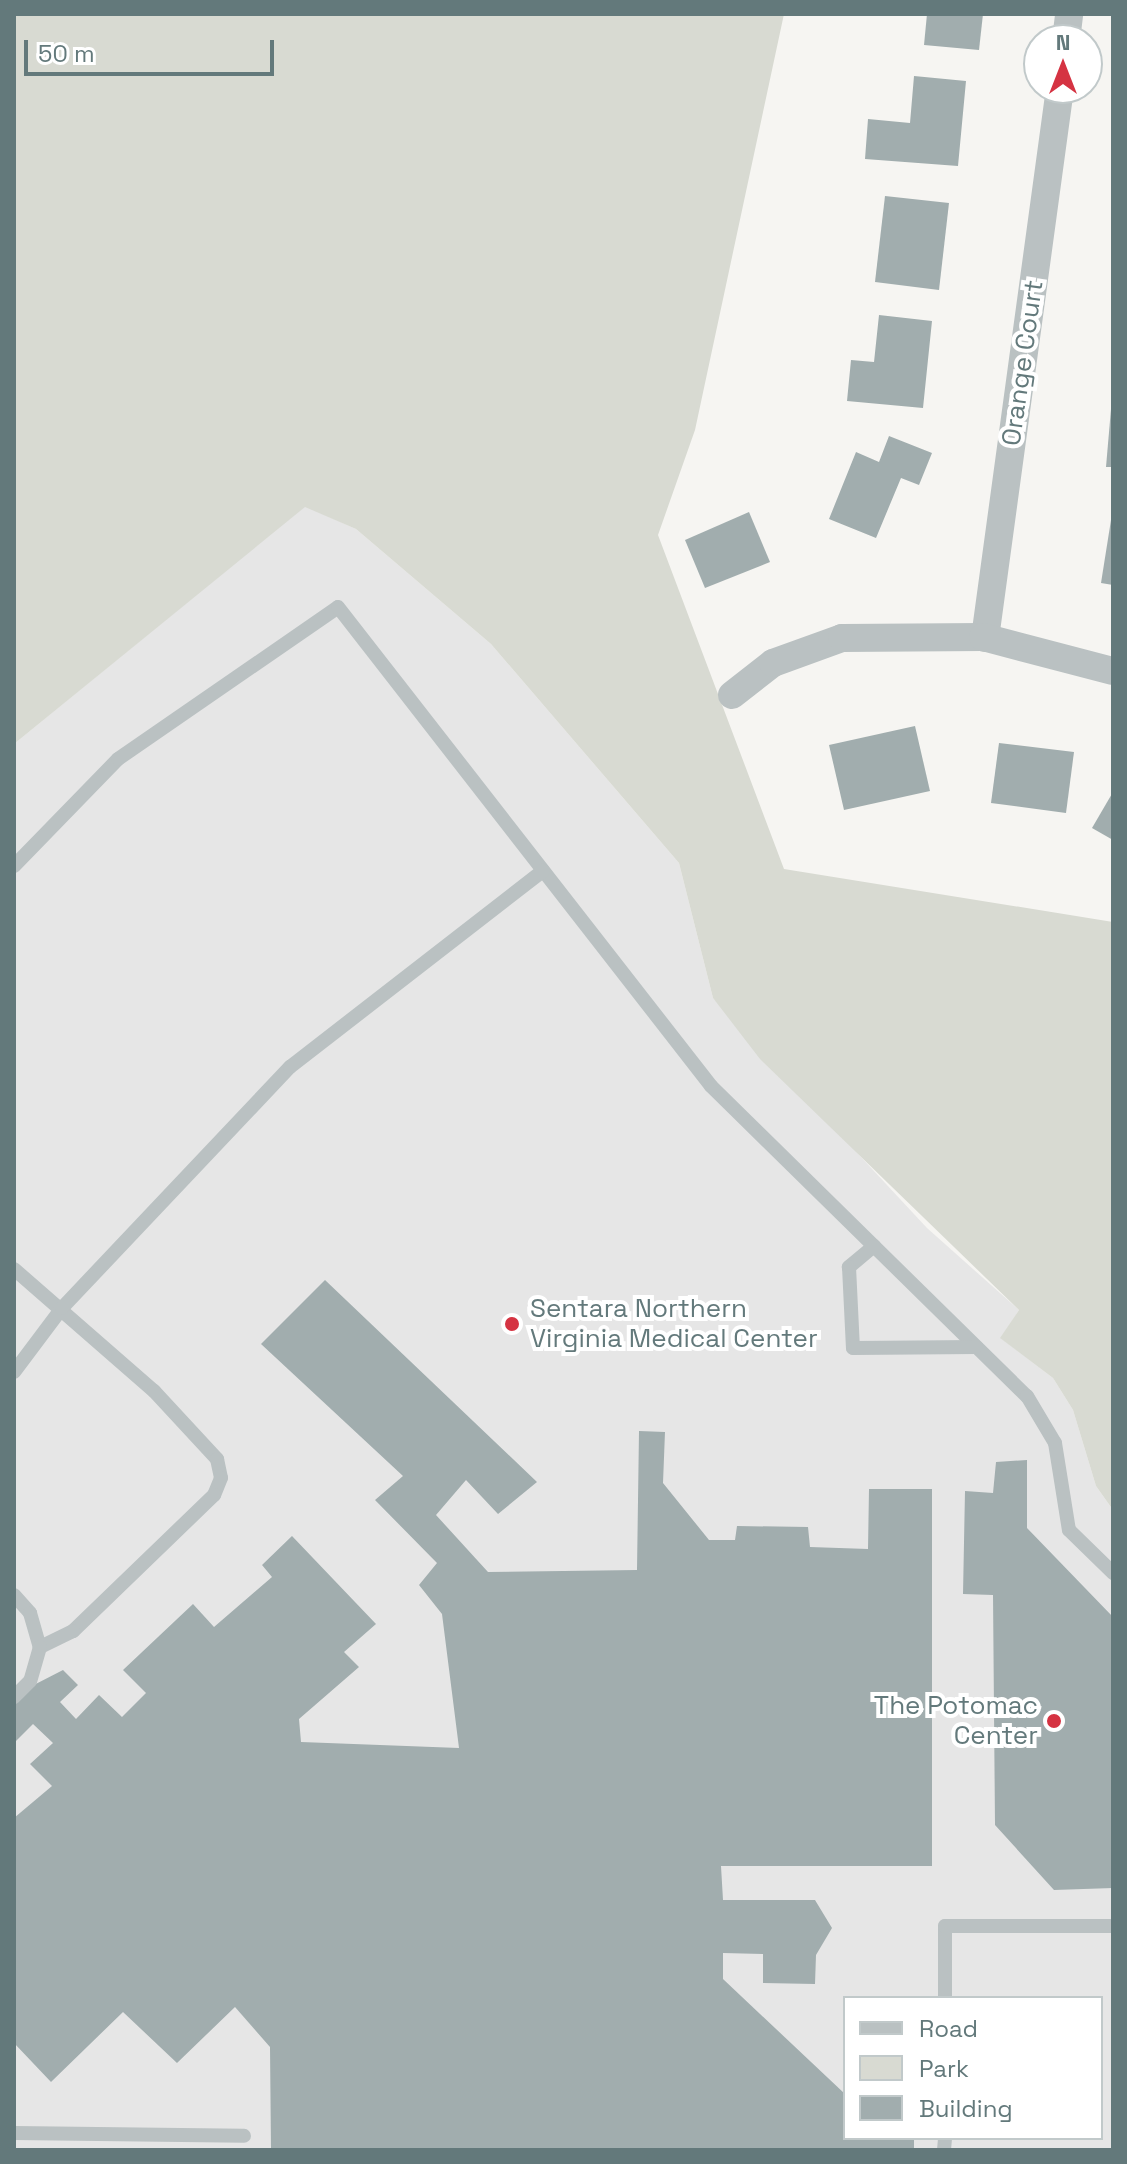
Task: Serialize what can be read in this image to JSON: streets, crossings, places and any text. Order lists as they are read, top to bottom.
{
  "streets": {
    "street": ["Orange Court"]
  },
  "places": ["Sentara Northern Virginia Medical Center", "The Potomac Center"],
  "legend": ["Road", "Park", "Building"],
  "scale_bar": "50 m",
  "north": "top"
}
